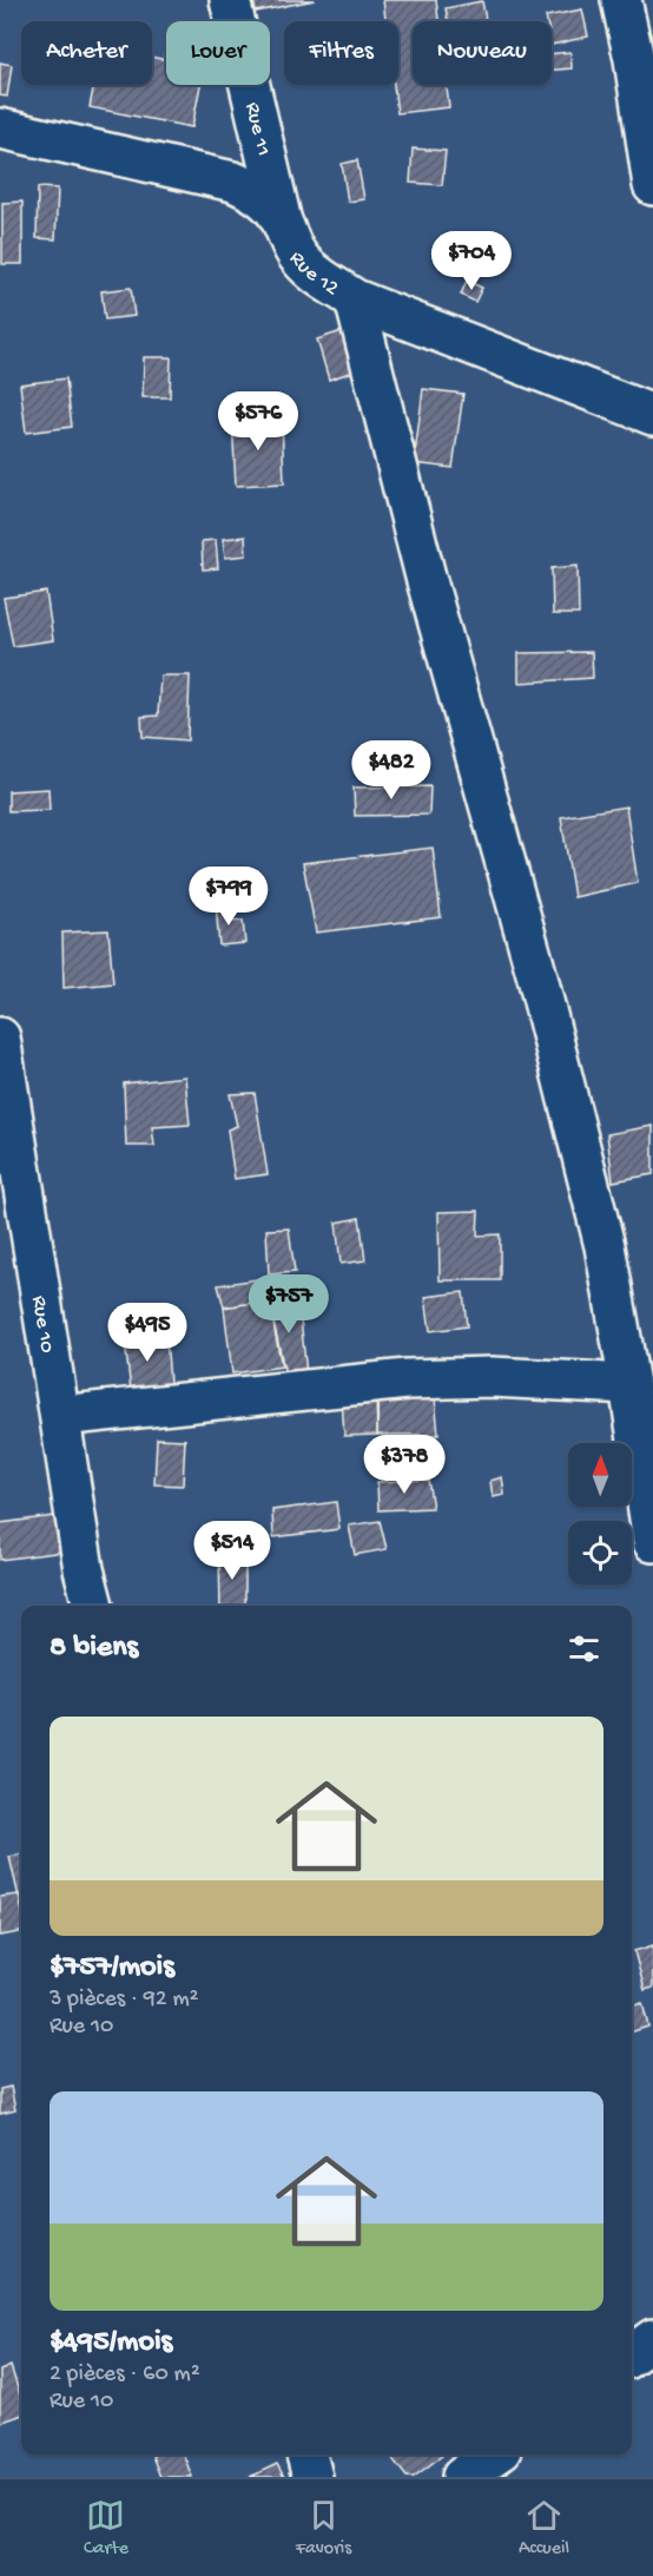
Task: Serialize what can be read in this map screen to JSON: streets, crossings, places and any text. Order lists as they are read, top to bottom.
{
  "streets": {
    "street": ["Rue 11", "Rue 12", "Rue 10"]
  },
  "crossings": [
    ["Rue 11", "Rue 12"]
  ],
  "north": "top",
  "page": {
    "chip": [
      "Acheter",
      "Louer",
      "Filtres",
      "Nouveau"
    ],
    "price": [
      "$704",
      "$576",
      "$482",
      "$799",
      "$757",
      "$495",
      "$378",
      "$514"
    ],
    "heading": "8 biens",
    "list": [
      {
        "name": "$757/mois",
        "note": "3 pièces · 92 m² · Rue 10"
      },
      {
        "name": "$495/mois",
        "note": "2 pièces · 60 m² · Rue 10"
      }
    ],
    "tabs": ["Carte", "Favoris", "Accueil"]
  }
}
